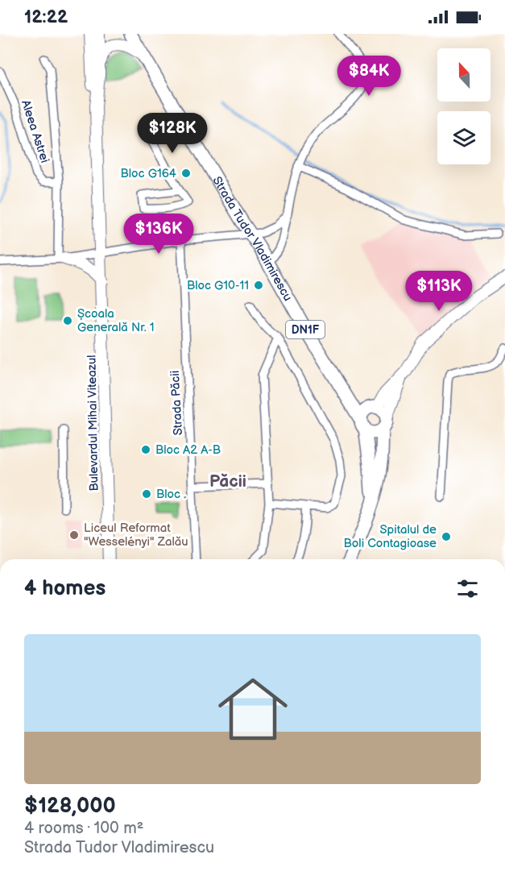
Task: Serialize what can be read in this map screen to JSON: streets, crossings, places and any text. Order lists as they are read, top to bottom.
{
  "streets": {
    "main road": ["Strada Tudor Vladimirescu", "DN1F", "Bulevardul Mihai Viteazul"],
    "street": ["Aleea Astrei", "Strada Păcii"]
  },
  "districts": ["Păcii"],
  "places": [
    "Bloc G164",
    "Bloc G10-11",
    "Școala Generală Nr. 1",
    "Bloc A2 A-B",
    "Bloc .",
    "Liceul Reformat \"Wesselényi\" Zalău",
    "Spitalul de Boli Contagioase"
  ],
  "north": "top",
  "page": {
    "status": "12:22",
    "price": [
      "$84K",
      "$128K",
      "$136K",
      "$113K"
    ],
    "heading": "4 homes",
    "list": [
      {
        "name": "$128,000",
        "note": "4 rooms · 100 m² · Strada Tudor Vladimirescu"
      }
    ]
  }
}
